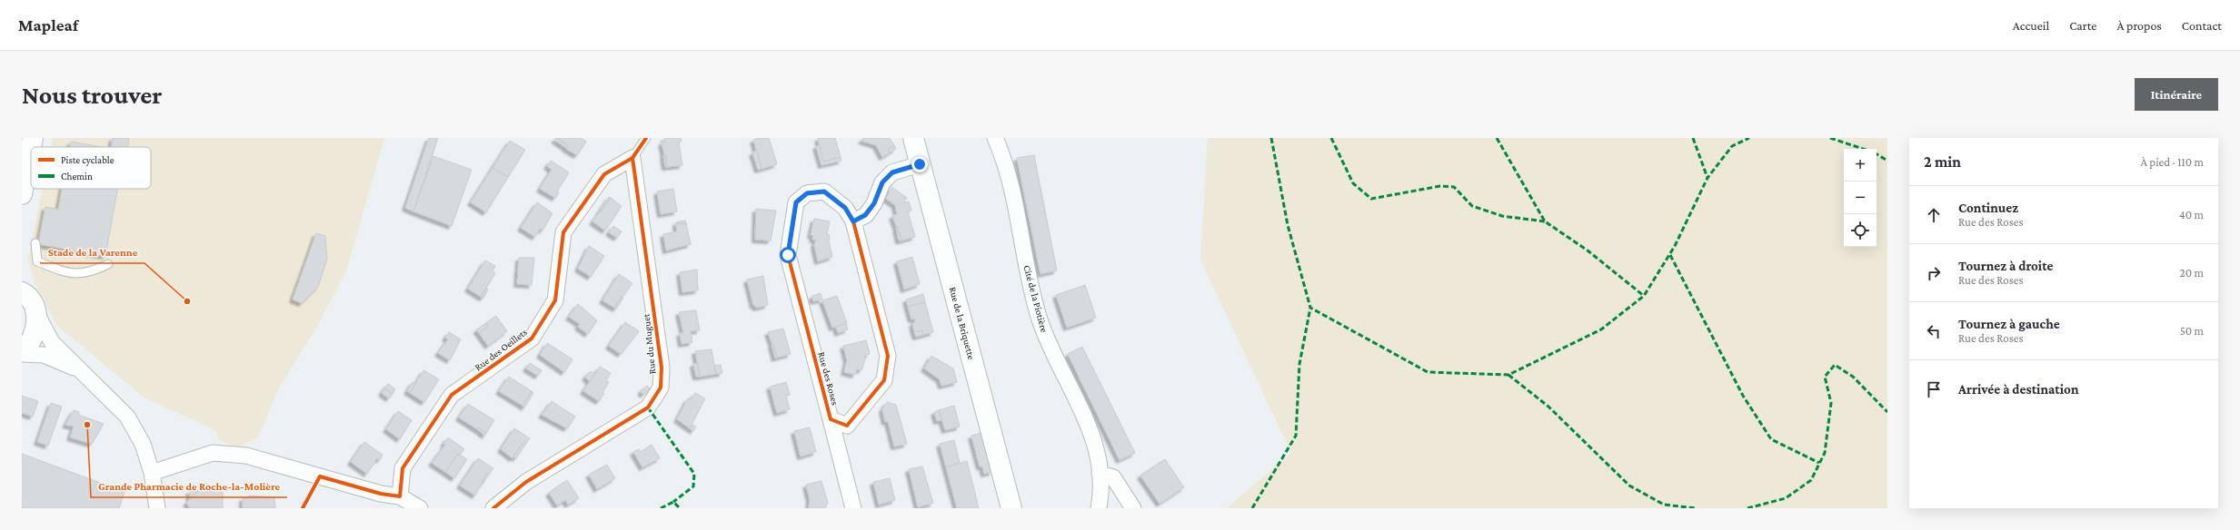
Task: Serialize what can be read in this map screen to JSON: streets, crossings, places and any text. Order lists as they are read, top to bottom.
{
  "streets": {
    "main road": ["Rue de la Briquette"],
    "street": [
      "Cité de la Piotière",
      "Rue du Muguet",
      "Rue des Oeillets",
      "Rue des Roses"
    ]
  },
  "crossings": [
    ["Rue du Muguet", "Rue des Oeillets"]
  ],
  "places": ["Stade de la Varenne", "Grande Pharmacie de Roche-la-Molière"],
  "legend": ["Piste cyclable", "Chemin"],
  "page": {
    "header": "Mapleaf",
    "nav": [
      "Accueil",
      "Carte",
      "À propos",
      "Contact"
    ],
    "buttons": "Itinéraire",
    "title": "Nous trouver",
    "heading": ["2 min", "À pied · 110 m"],
    "map_buttons": ["+", "−"],
    "list": [
      ["Continuez", "Rue des Roses", "40 m"],
      ["Tournez à droite", "Rue des Roses", "20 m"],
      ["Tournez à gauche", "Rue des Roses", "50 m"],
      "Arrivée à destination"
    ]
  }
}
